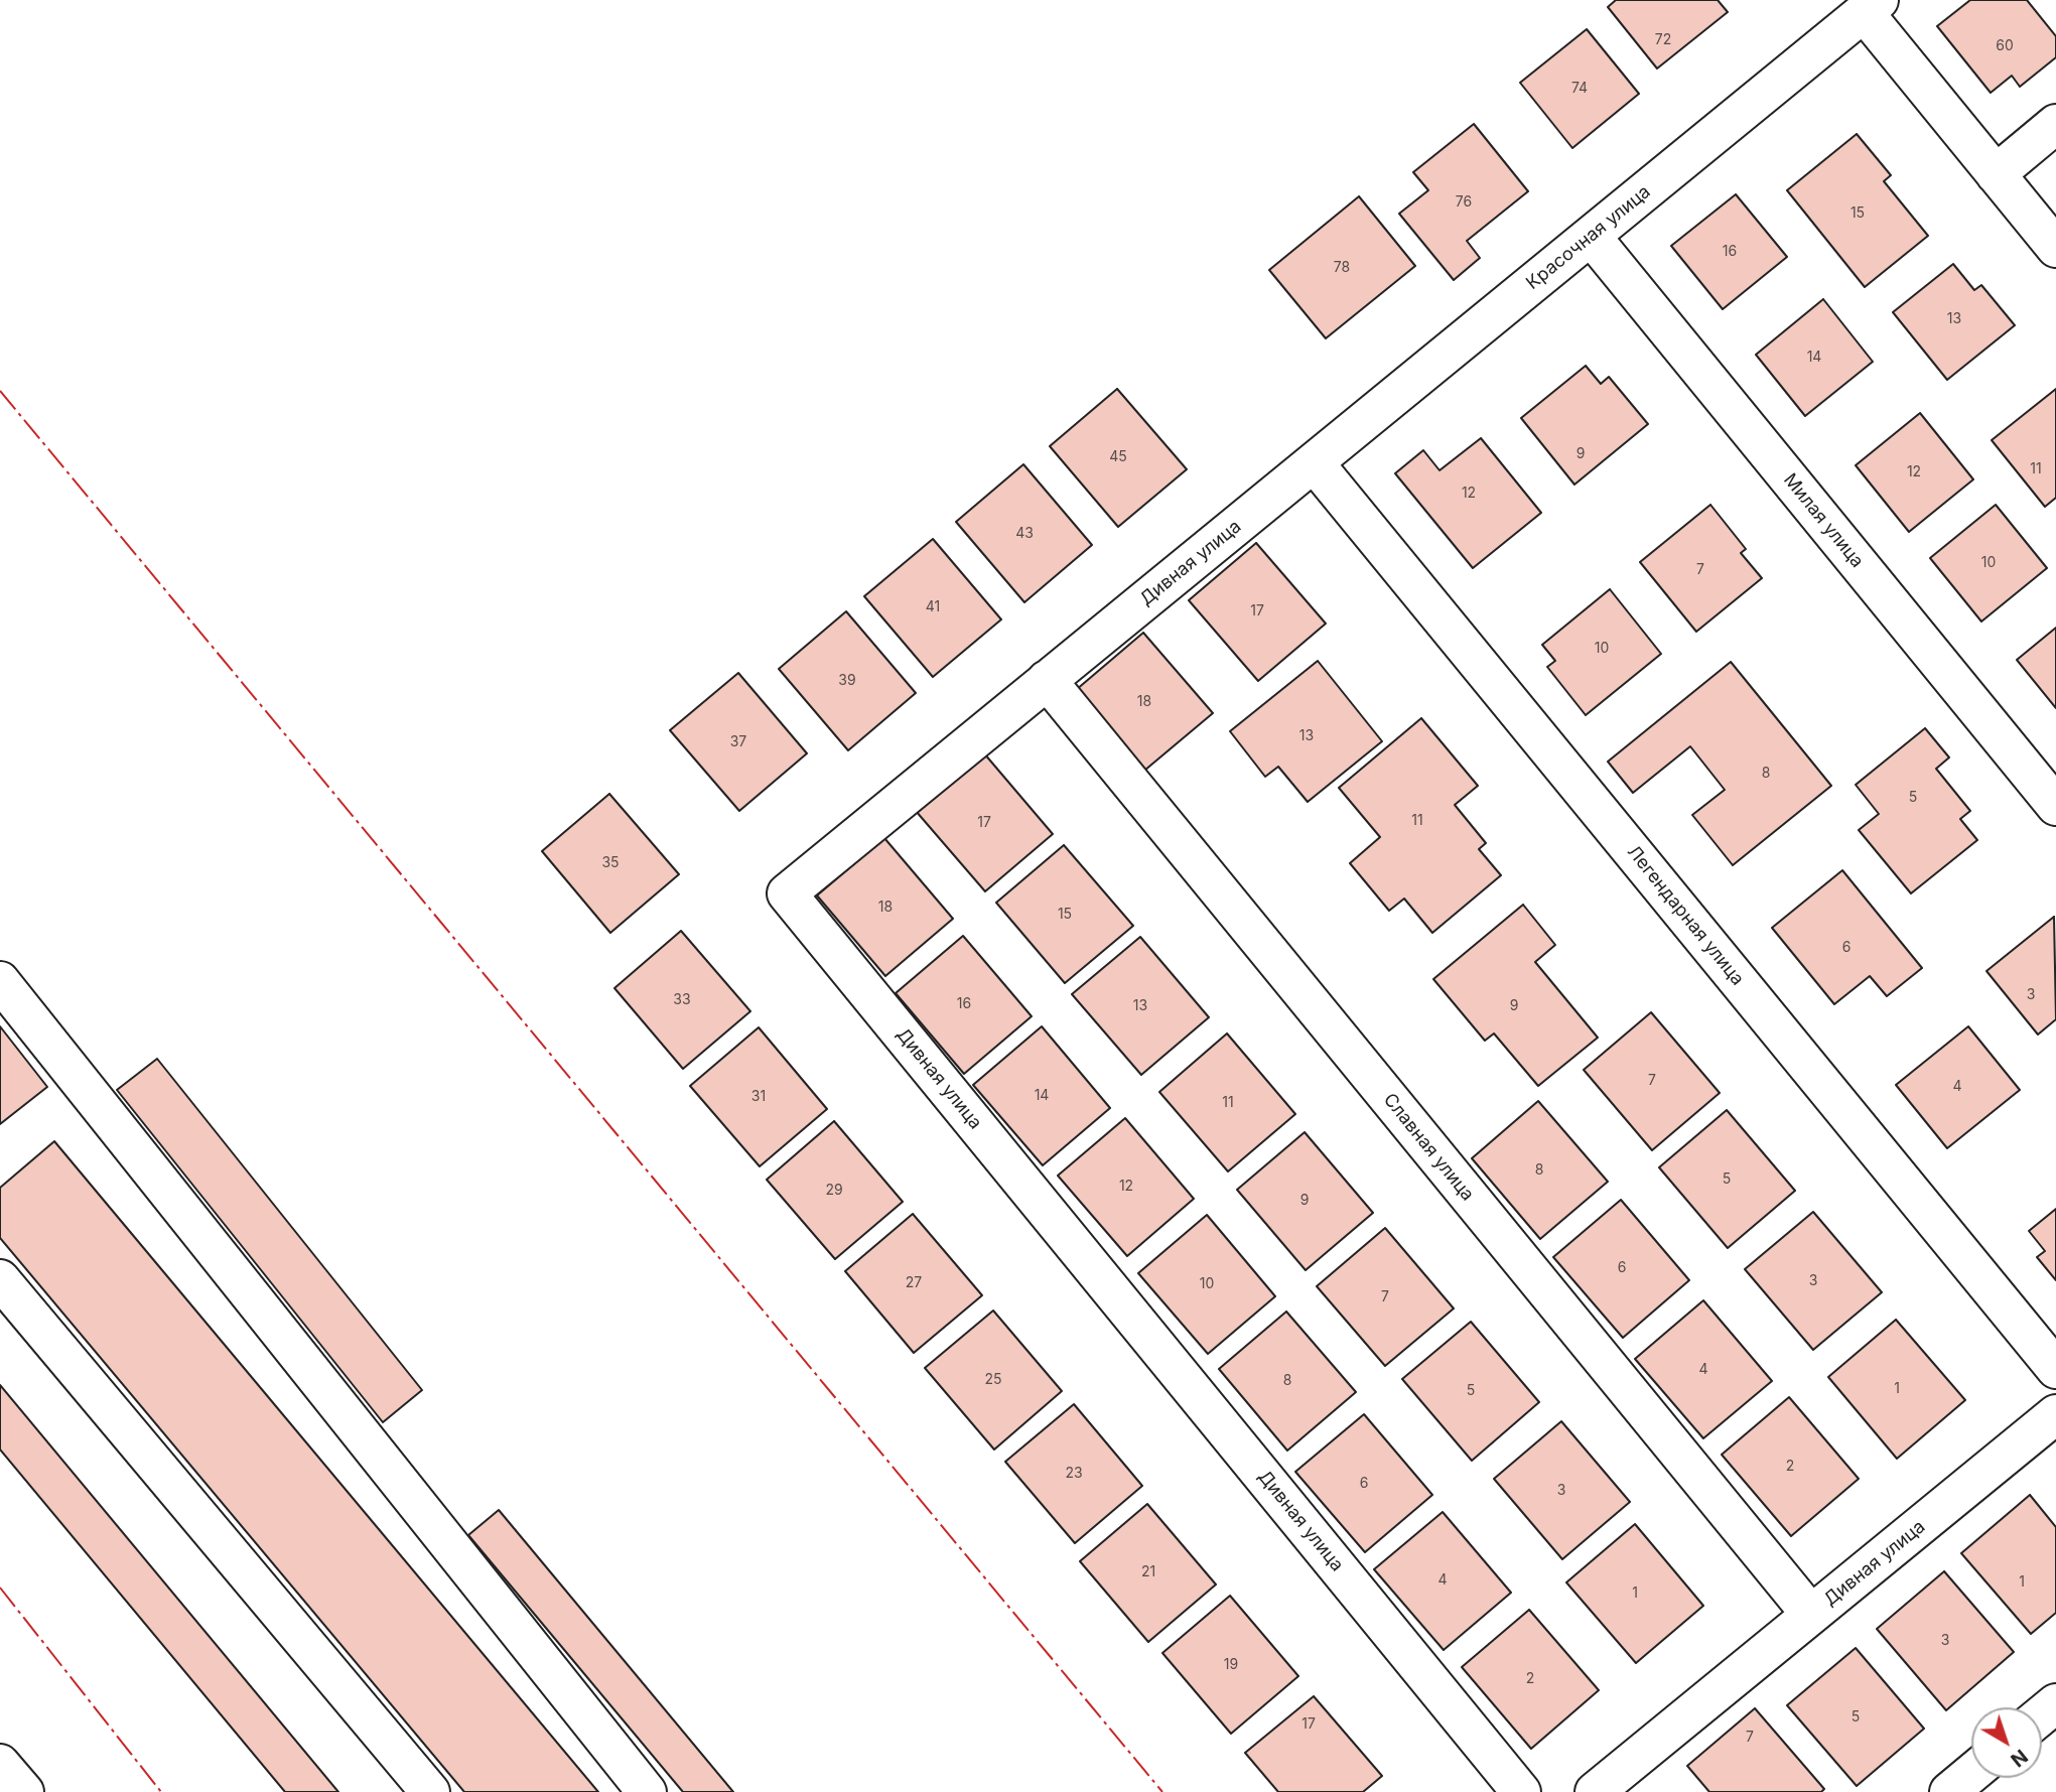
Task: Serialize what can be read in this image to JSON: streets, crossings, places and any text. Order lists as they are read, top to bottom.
{
  "streets": {
    "street": [
      "Красочная улица",
      "Милая улица",
      "Дивная улица",
      "Легендарная улица",
      "Славная улица"
    ]
  },
  "crossings": [
    ["Красочная улица", "Милая улица"],
    ["Красочная улица", "Дивная улица"],
    ["Красочная улица", "Легендарная улица"],
    ["Дивная улица", "Легендарная улица"],
    ["Дивная улица", "Славная улица"]
  ],
  "house_numbers": [
    "72",
    "60",
    "74",
    "76",
    "15",
    "16",
    "78",
    "13",
    "14",
    "9",
    "45",
    "11",
    "12",
    "12",
    "43",
    "10",
    "7",
    "41",
    "17",
    "10",
    "39",
    "18",
    "13",
    "37",
    "8",
    "5",
    "11",
    "17",
    "35",
    "18",
    "15",
    "6",
    "3",
    "33",
    "16",
    "13",
    "9",
    "7",
    "4",
    "14",
    "31",
    "11",
    "8",
    "5",
    "12",
    "29",
    "9",
    "6",
    "3",
    "27",
    "10",
    "7",
    "4",
    "25",
    "8",
    "1",
    "5",
    "2",
    "23",
    "6",
    "3",
    "21",
    "4",
    "1",
    "1",
    "3",
    "19",
    "2",
    "5",
    "17",
    "7"
  ],
  "north": "bottom right"
}
